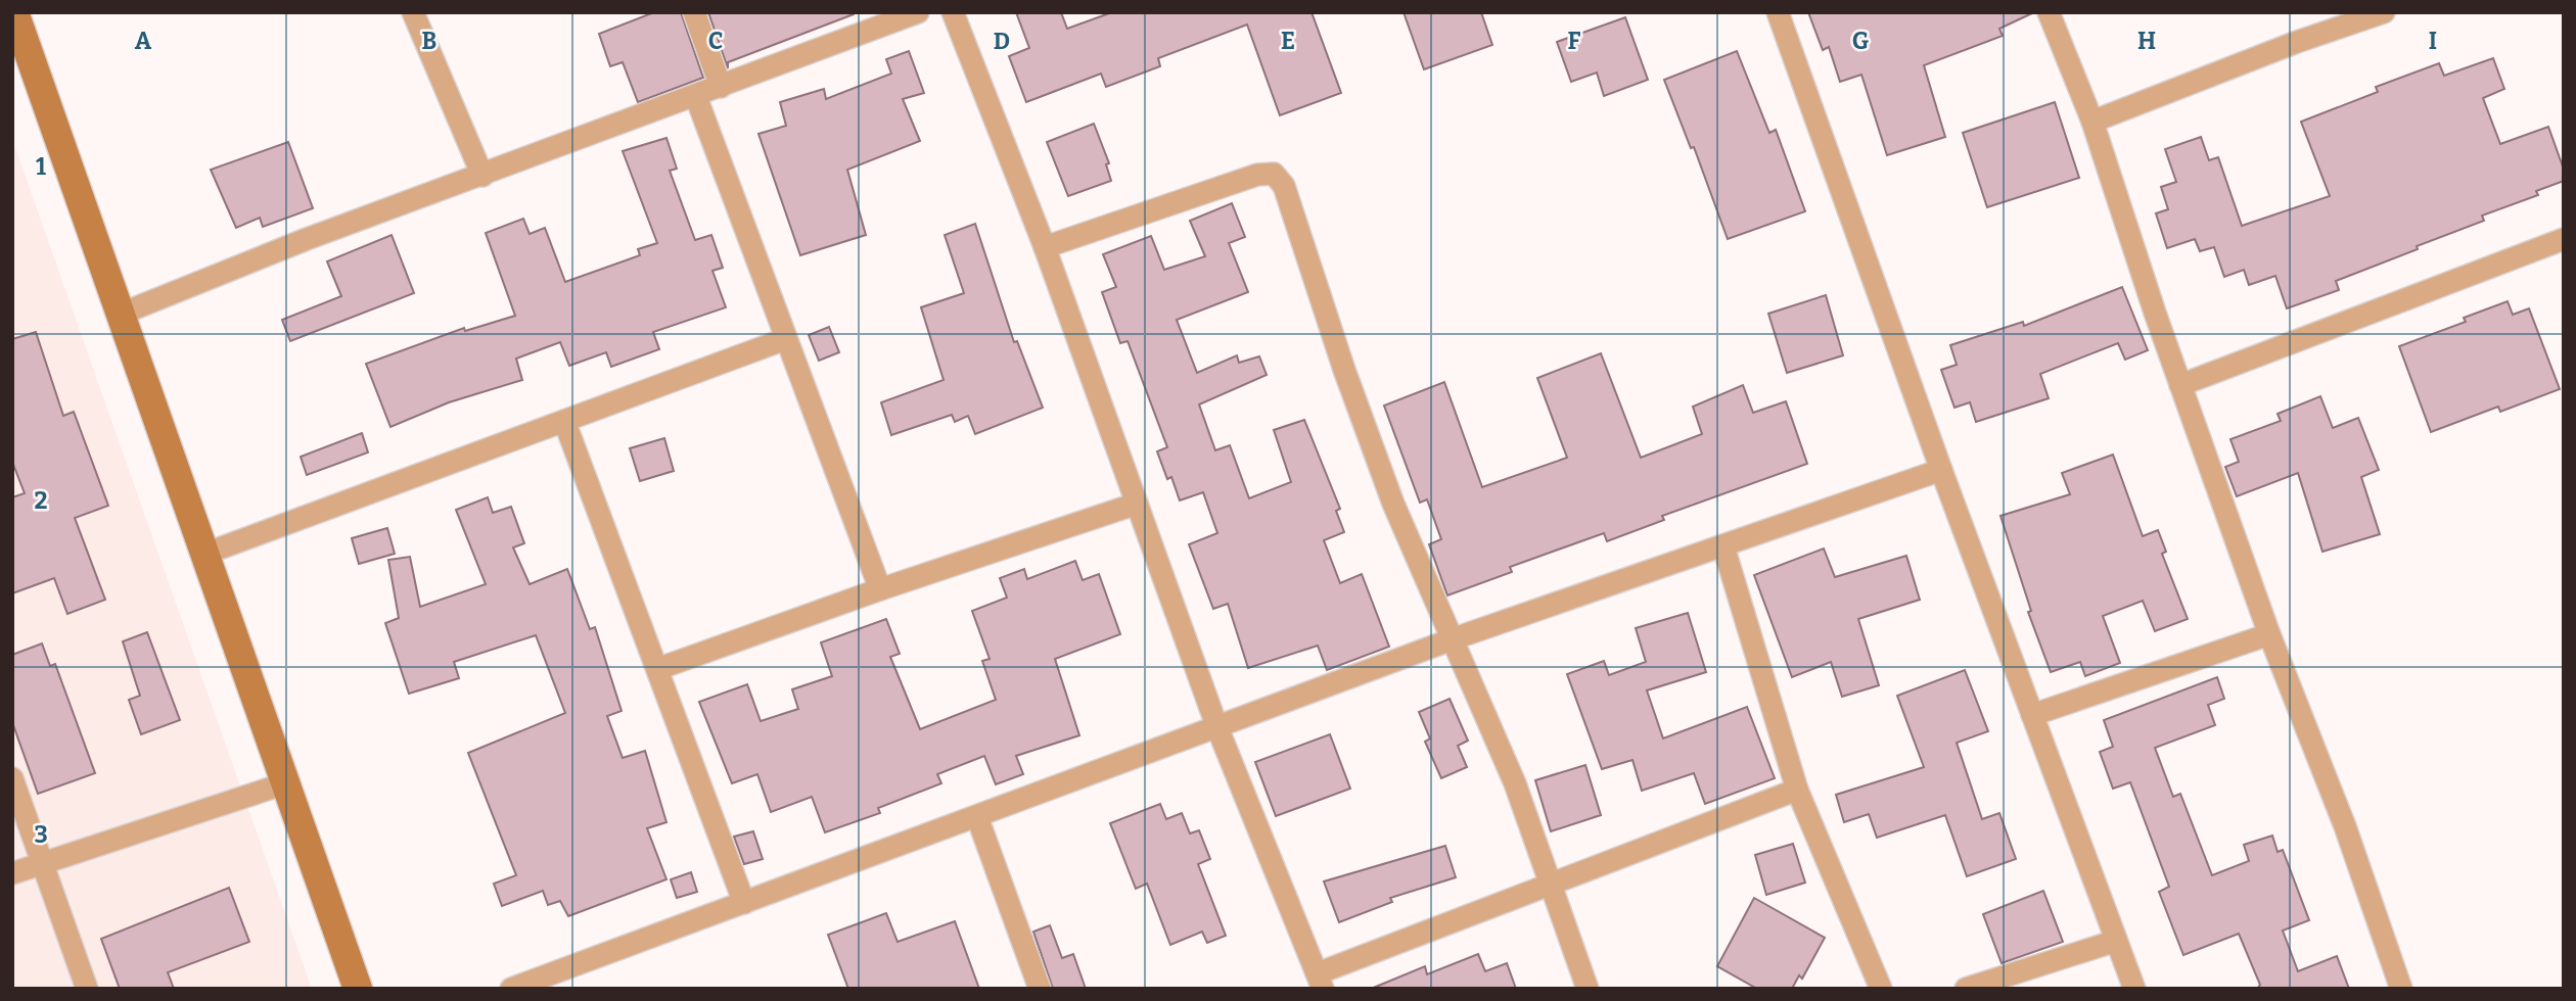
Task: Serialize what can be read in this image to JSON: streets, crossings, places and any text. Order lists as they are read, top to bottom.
{
  "grid": {
    "columns": [
      "A",
      "B",
      "C",
      "D",
      "E",
      "F",
      "G",
      "H",
      "I"
    ],
    "rows": ["1", "2", "3"]
  }
}
